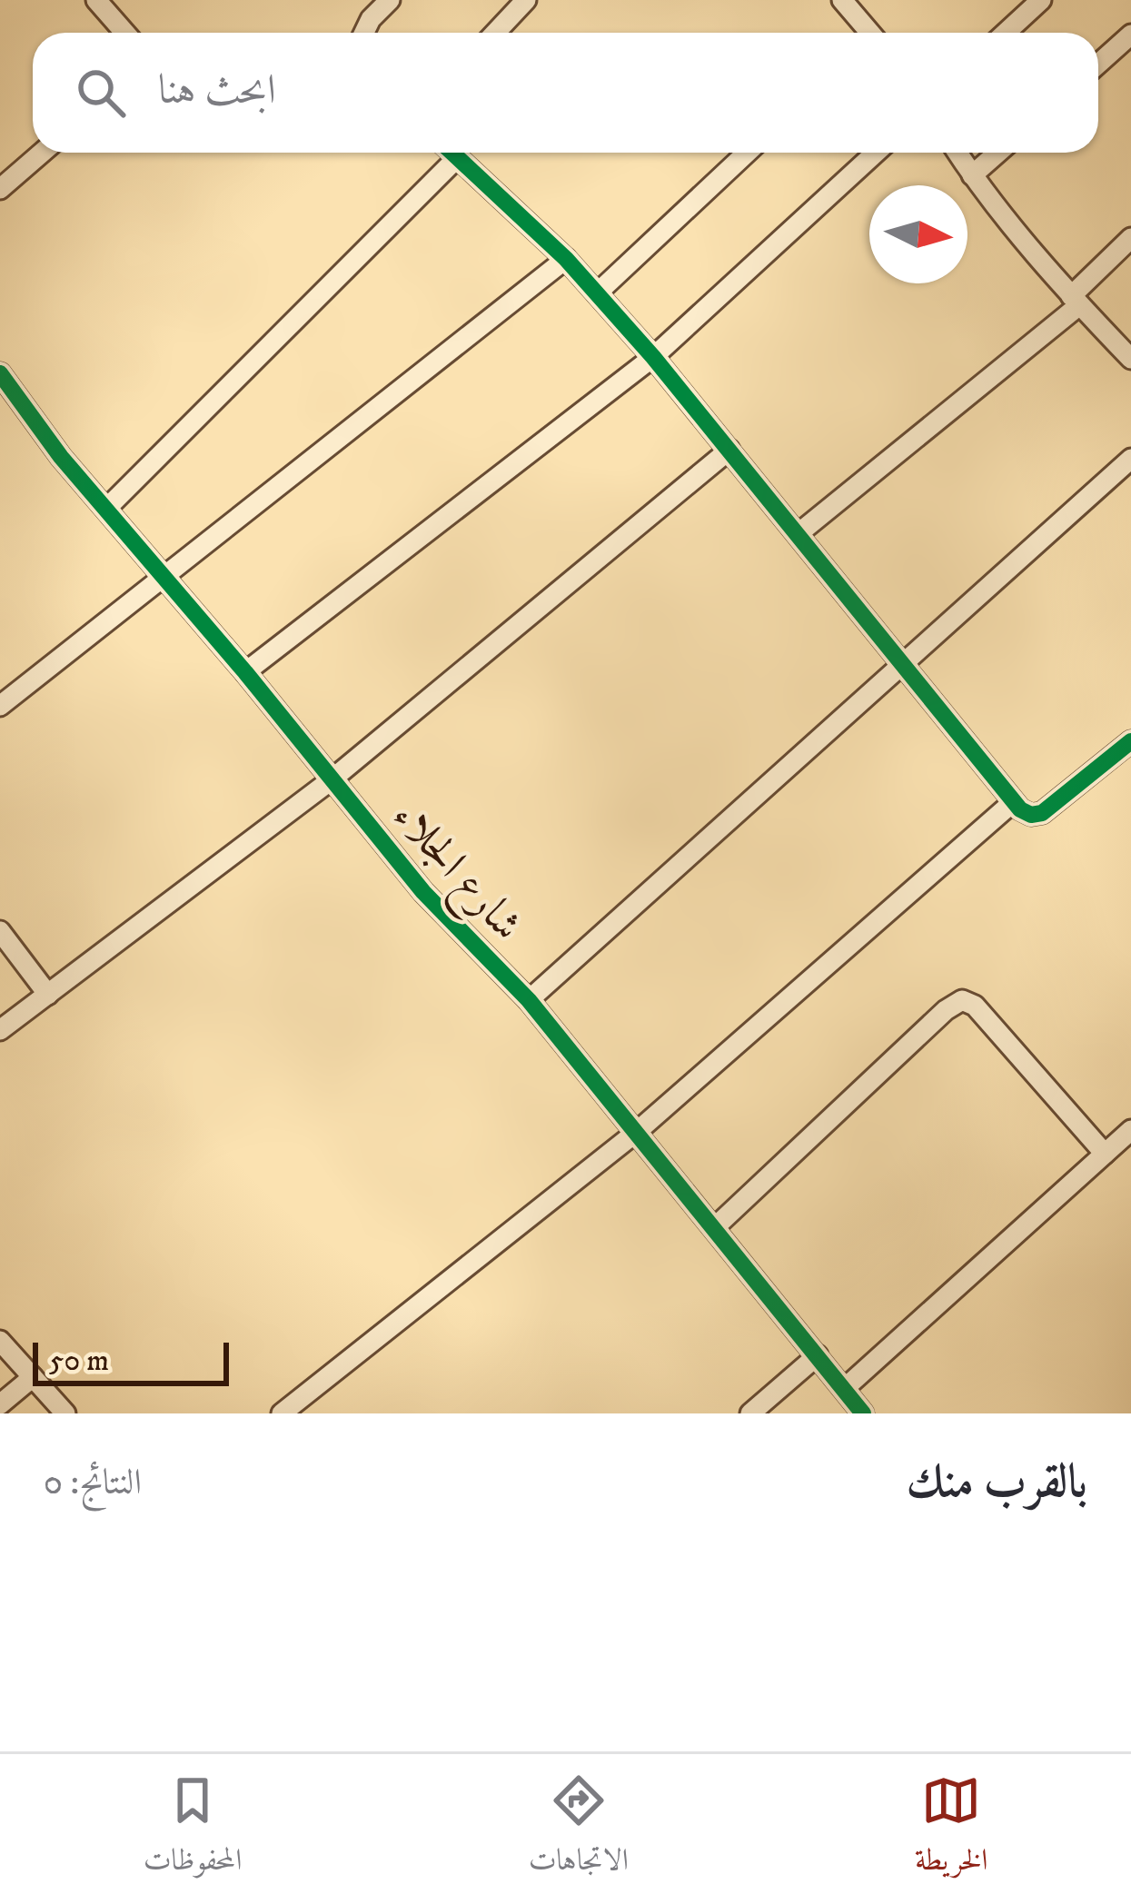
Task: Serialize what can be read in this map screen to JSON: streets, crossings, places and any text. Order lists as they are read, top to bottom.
{
  "streets": {
    "street": ["شارع الجلاء"]
  },
  "scale_bar": "50 m",
  "north": "right",
  "page": {
    "search": "ابحث هنا",
    "scale": "50 m",
    "heading": ["بالقرب منك", "النتائج: 0"],
    "nav": ["الخريطة", "الاتجاهات", "المحفوظات"]
  }
}
